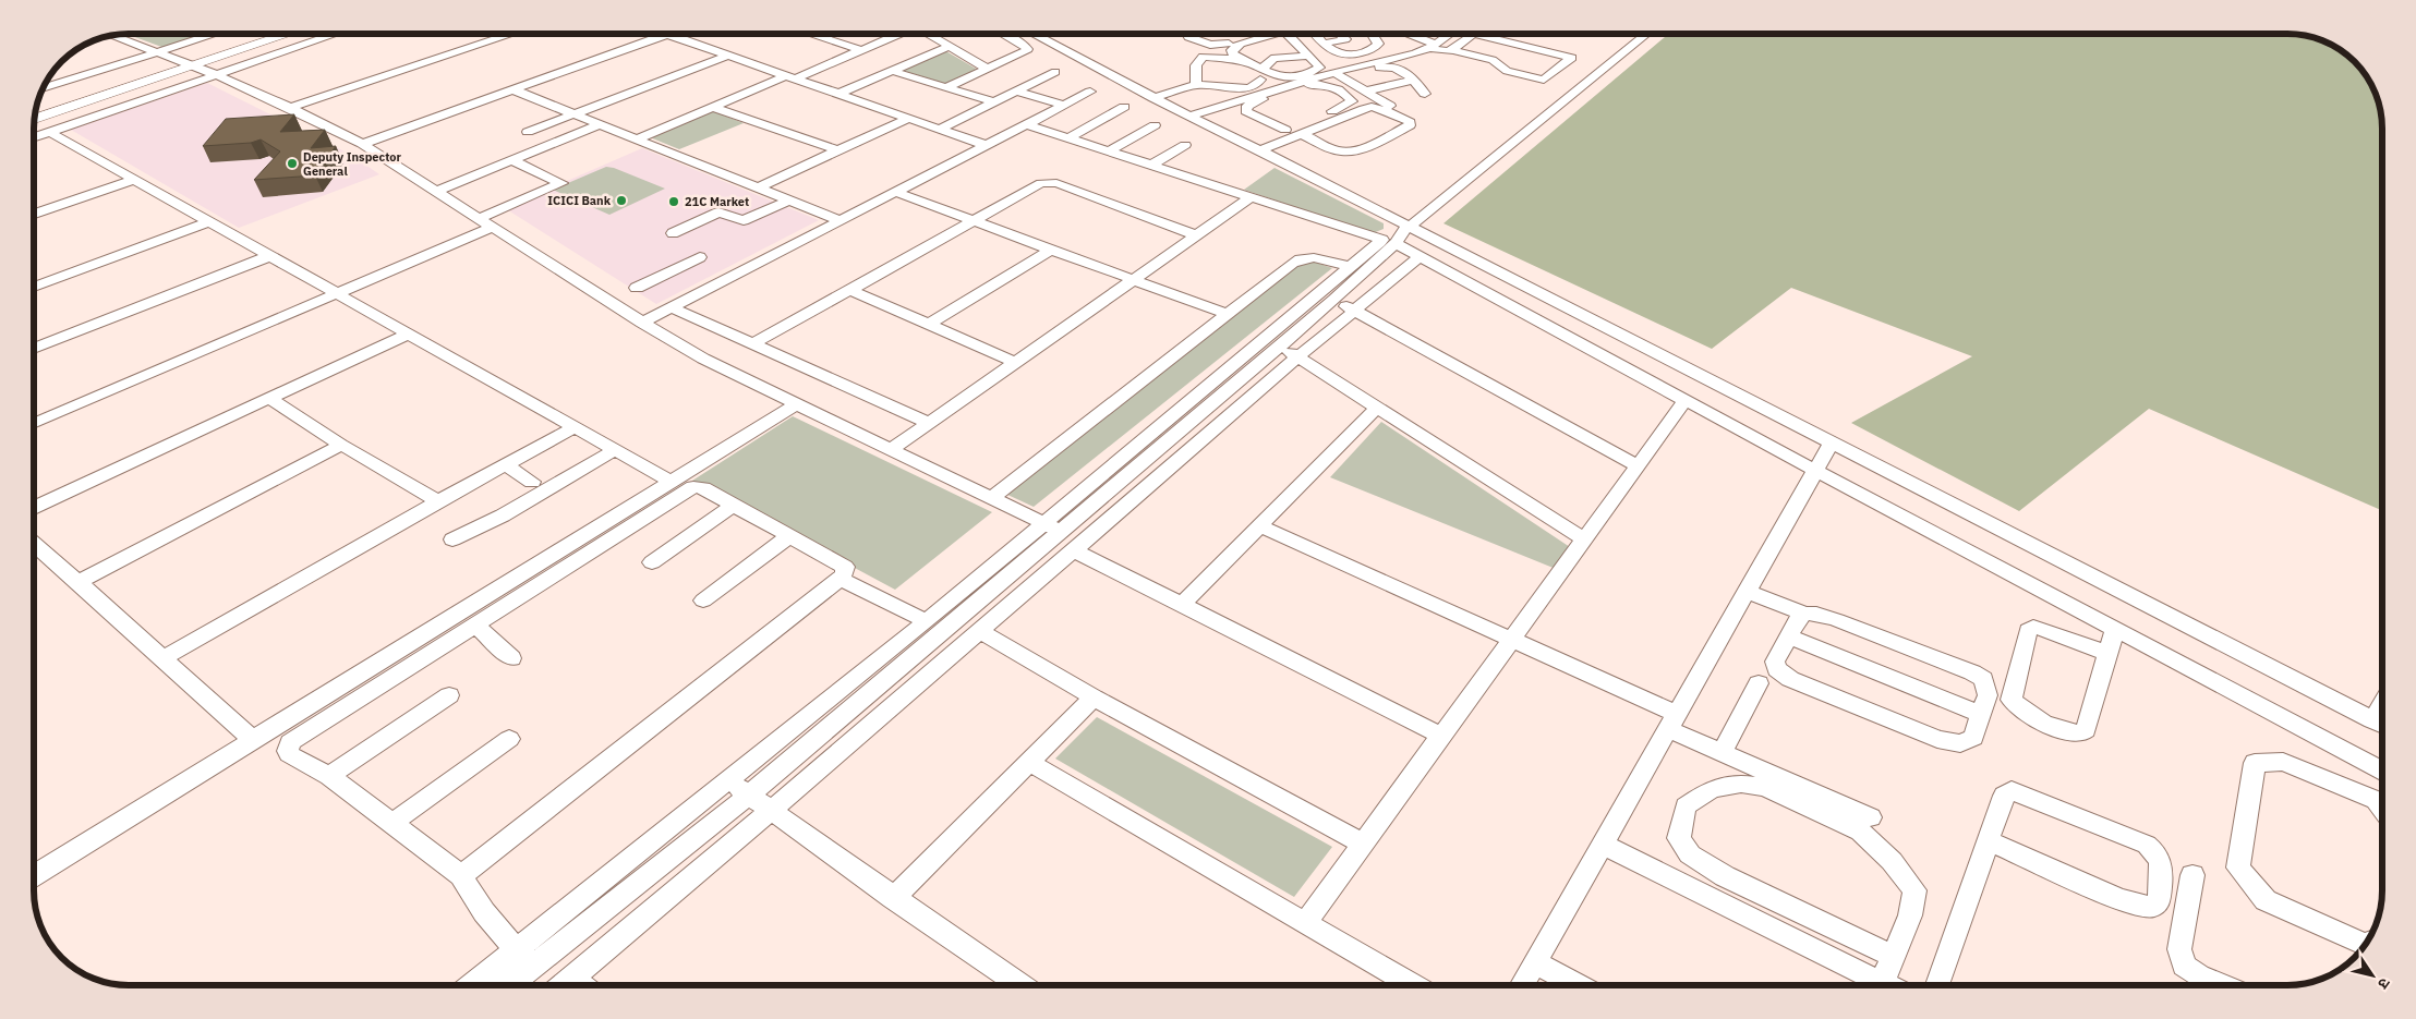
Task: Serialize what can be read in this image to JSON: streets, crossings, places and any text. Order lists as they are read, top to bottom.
{
  "places": ["Deputy Inspector General", "ICICI Bank", "21C Market"],
  "north": "bottom right"
}
